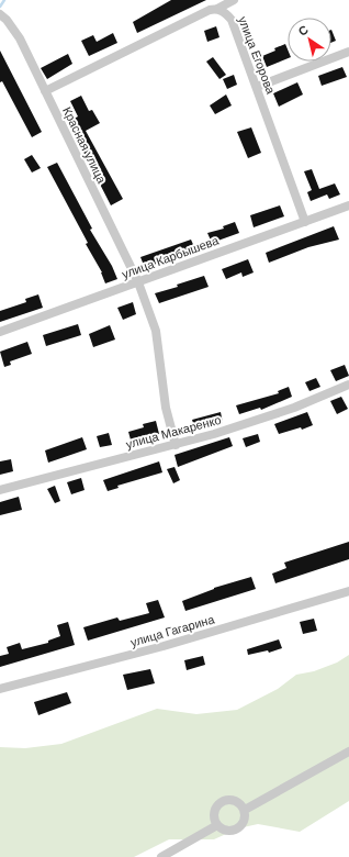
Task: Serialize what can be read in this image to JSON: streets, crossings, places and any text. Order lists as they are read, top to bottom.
{
  "streets": {
    "street": [
      "улица Егорова",
      "Красная улица",
      "улица Карбышева",
      "улица Макаренко",
      "улица Гагарина"
    ]
  },
  "crossings": [
    ["улица Егорова", "улица Карбышева"],
    ["Красная улица", "улица Карбышева"],
    ["Красная улица", "улица Макаренко"]
  ],
  "north": "top left"
}
